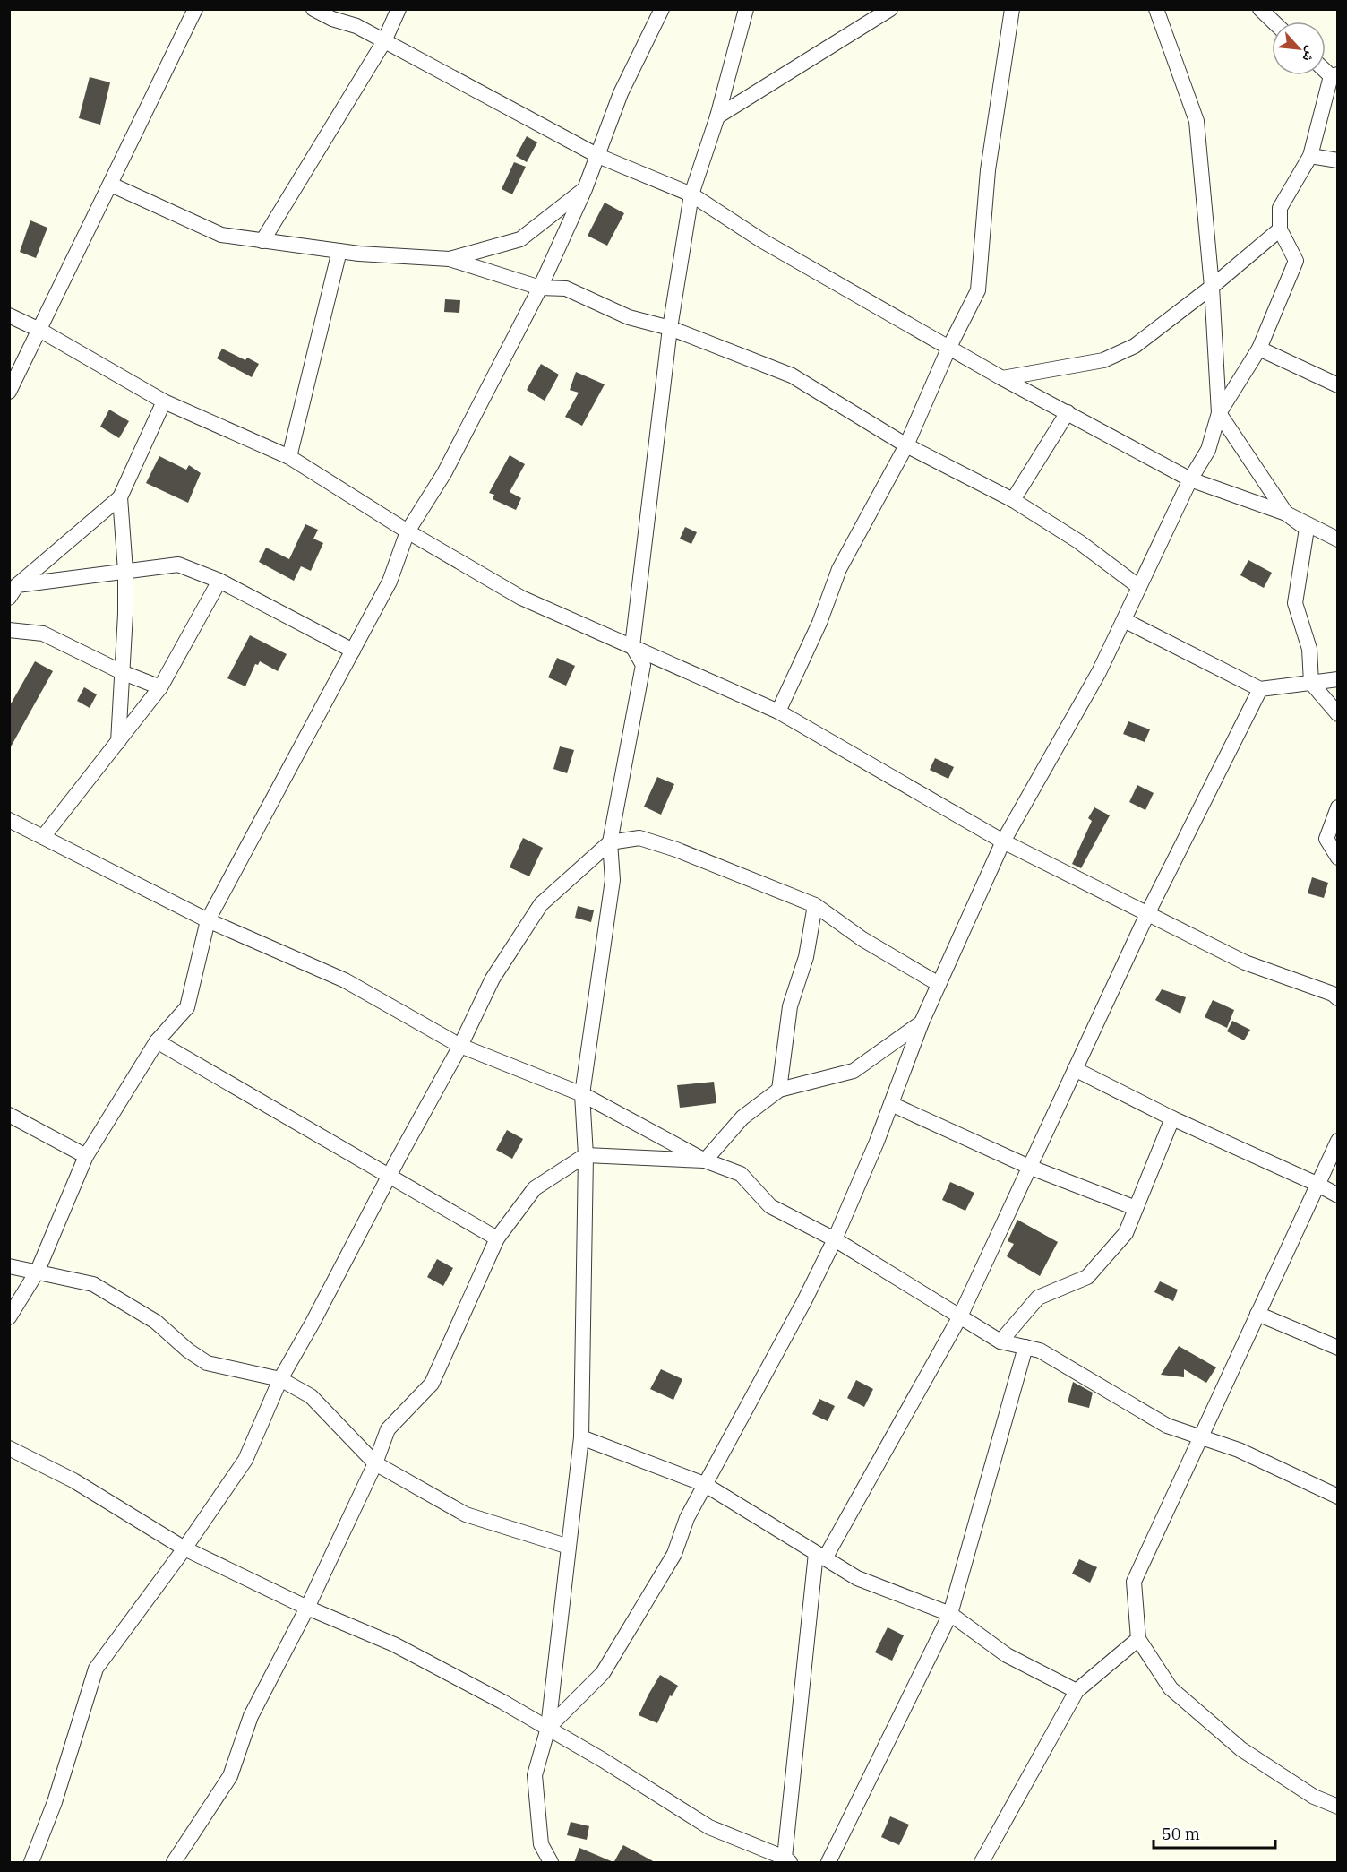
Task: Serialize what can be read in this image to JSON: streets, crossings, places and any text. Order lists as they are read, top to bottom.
{
  "scale_bar": "50 m",
  "north": "bottom right"
}
